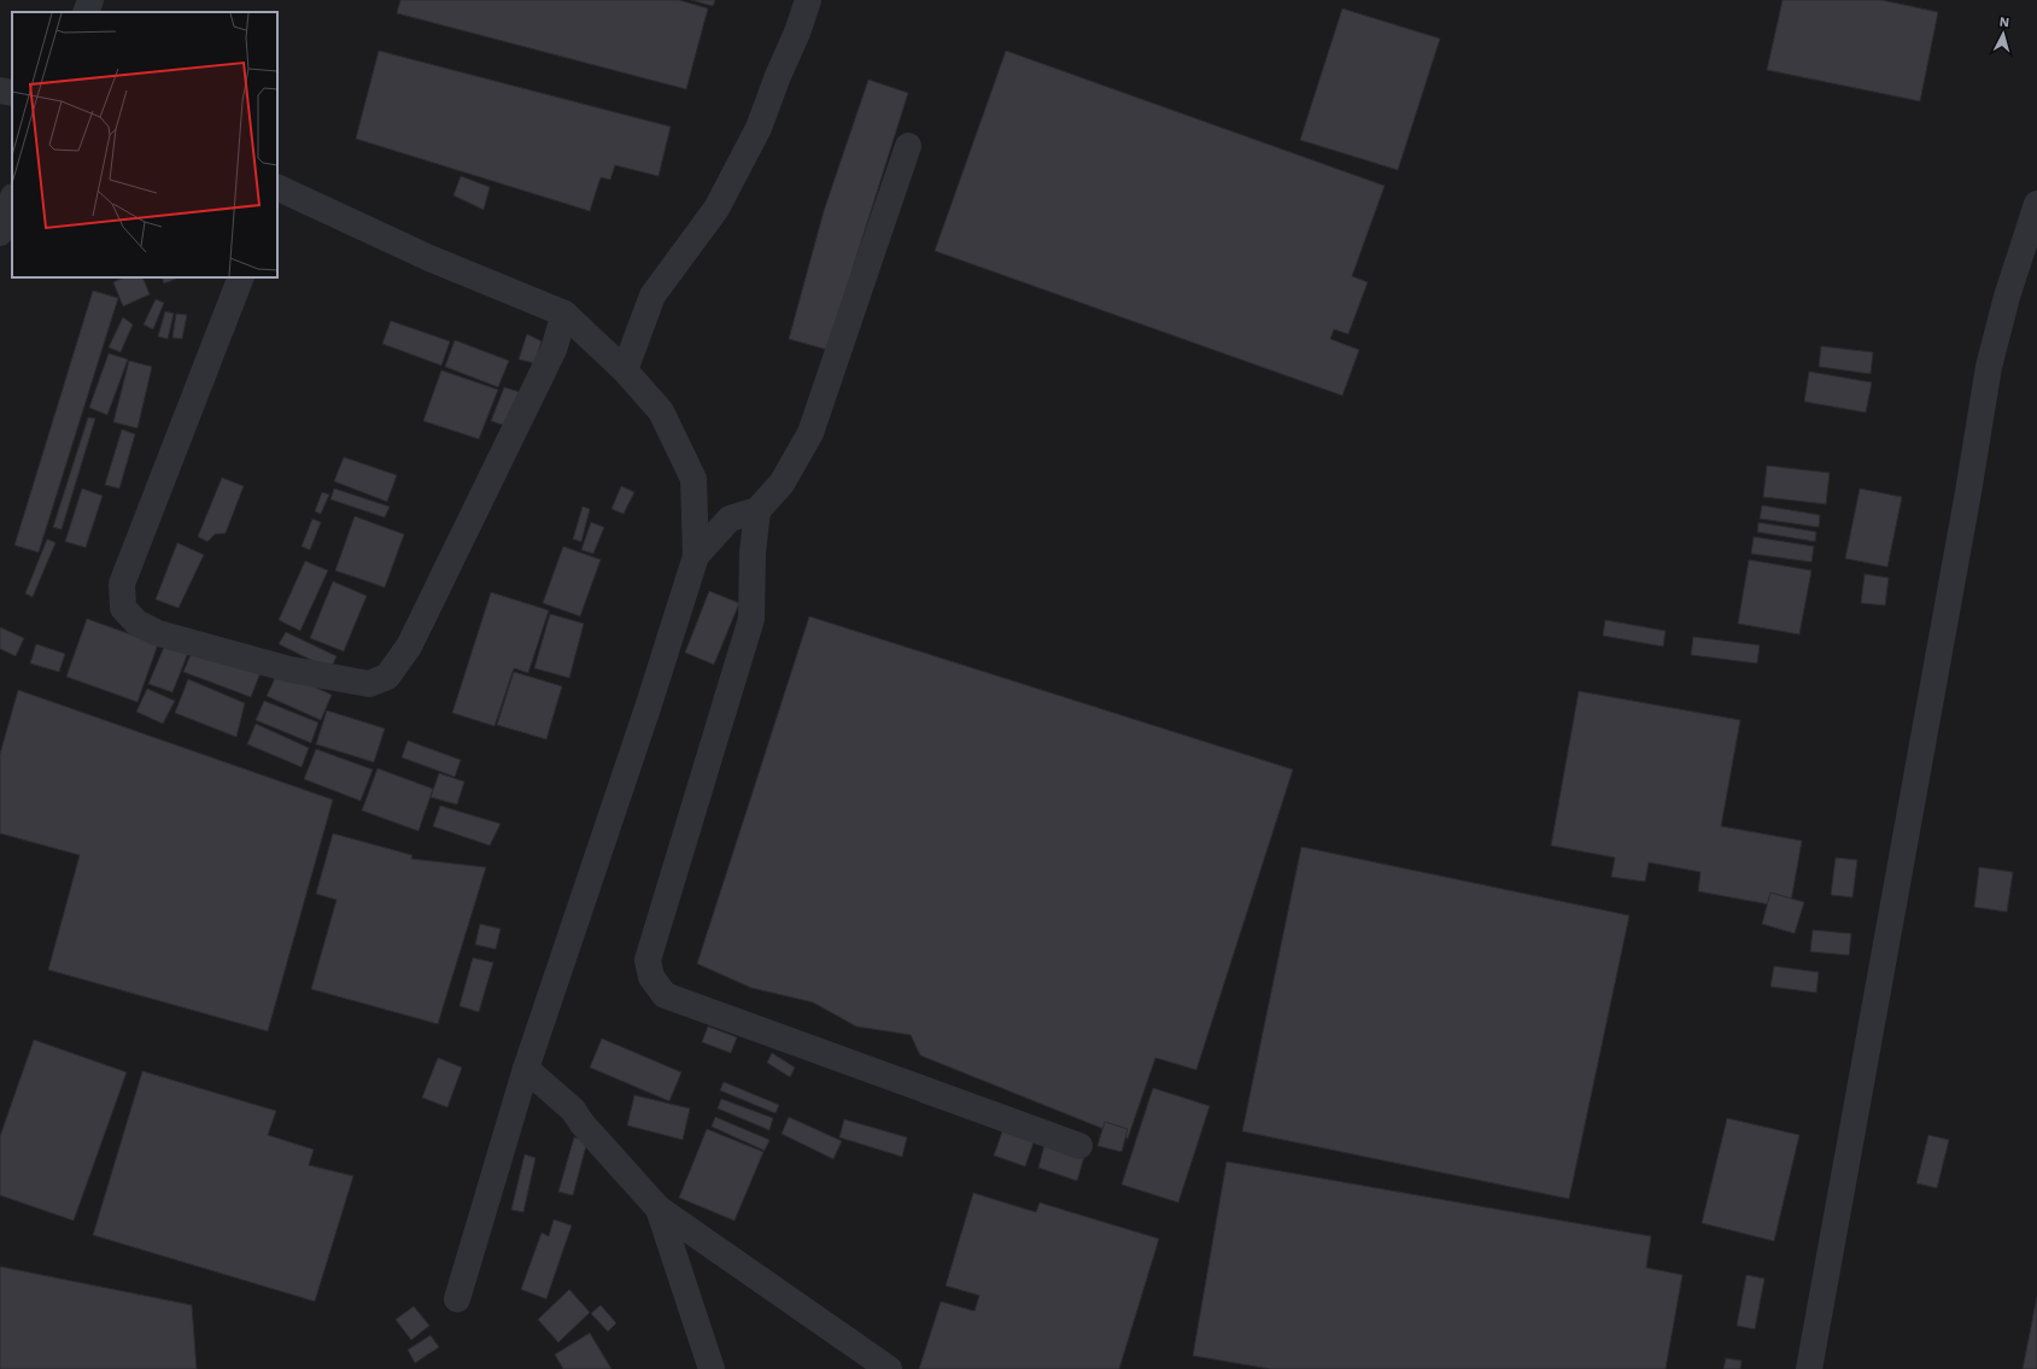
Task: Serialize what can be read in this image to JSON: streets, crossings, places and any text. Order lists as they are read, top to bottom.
{
  "north": "top"
}
